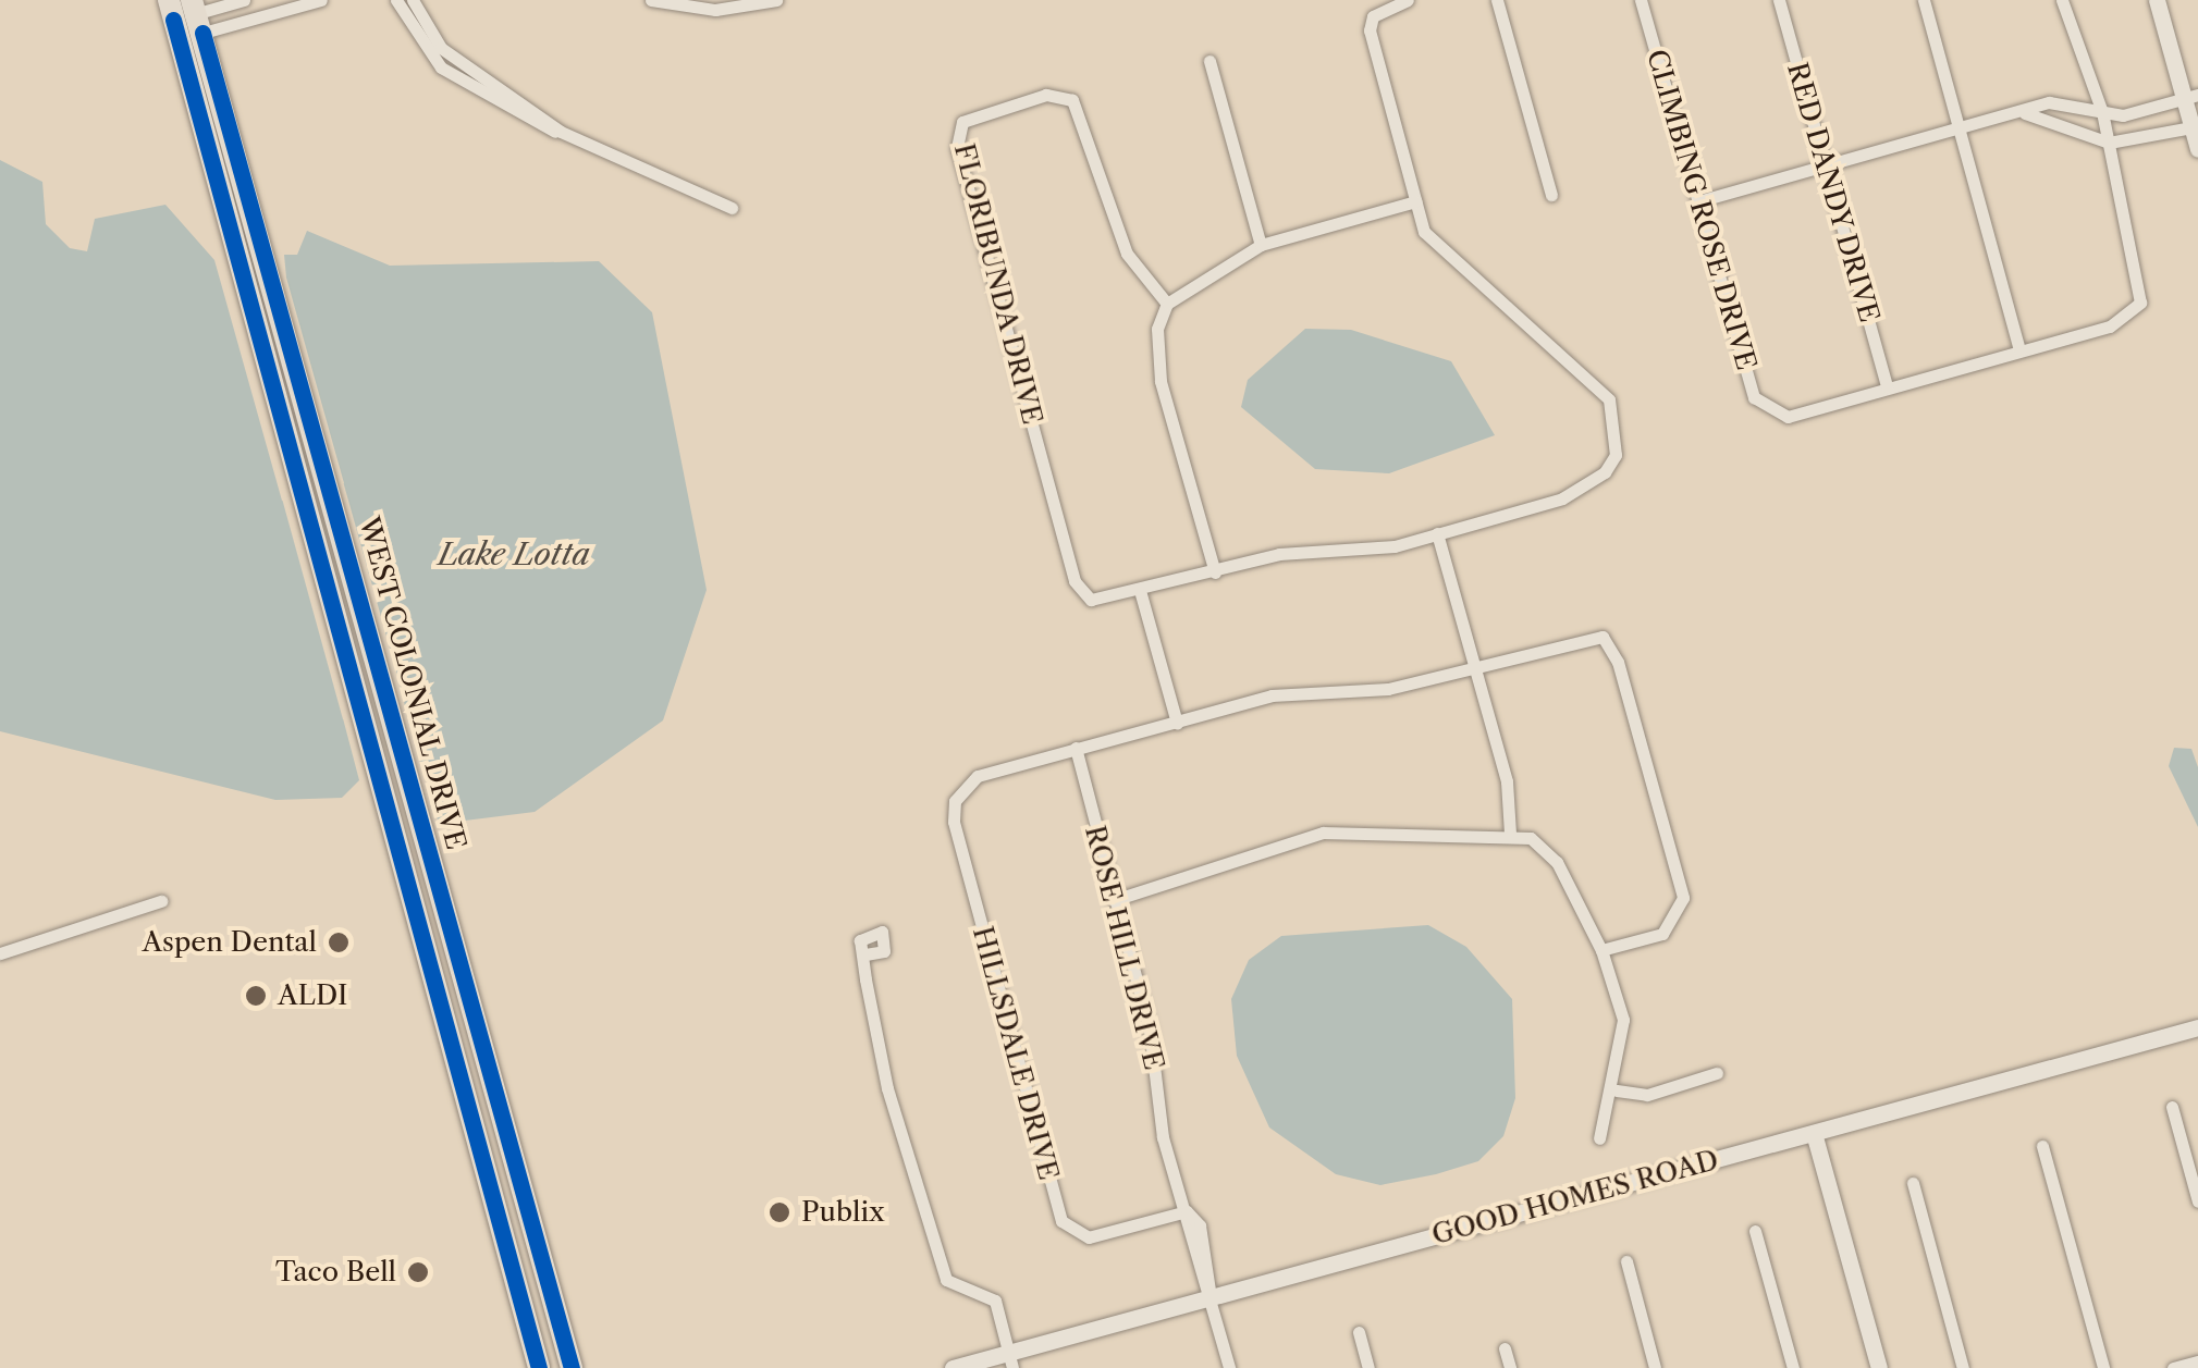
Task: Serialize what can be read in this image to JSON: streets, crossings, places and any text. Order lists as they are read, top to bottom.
{
  "streets": {
    "highway": ["WEST COLONIAL DRIVE"],
    "street": [
      "RED DANDY DRIVE",
      "CLIMBING ROSE DRIVE",
      "FLORIBUNDA DRIVE",
      "ROSE HILL DRIVE",
      "HILLSDALE DRIVE",
      "GOOD HOMES ROAD"
    ]
  },
  "crossings": [
    ["RED DANDY DRIVE", "CLIMBING ROSE DRIVE"],
    ["ROSE HILL DRIVE", "HILLSDALE DRIVE"],
    ["ROSE HILL DRIVE", "GOOD HOMES ROAD"]
  ],
  "water": ["Lake Lotta"],
  "places": [
    "Aspen Dental",
    "ALDI",
    "Publix",
    "Taco Bell"
  ]
}
